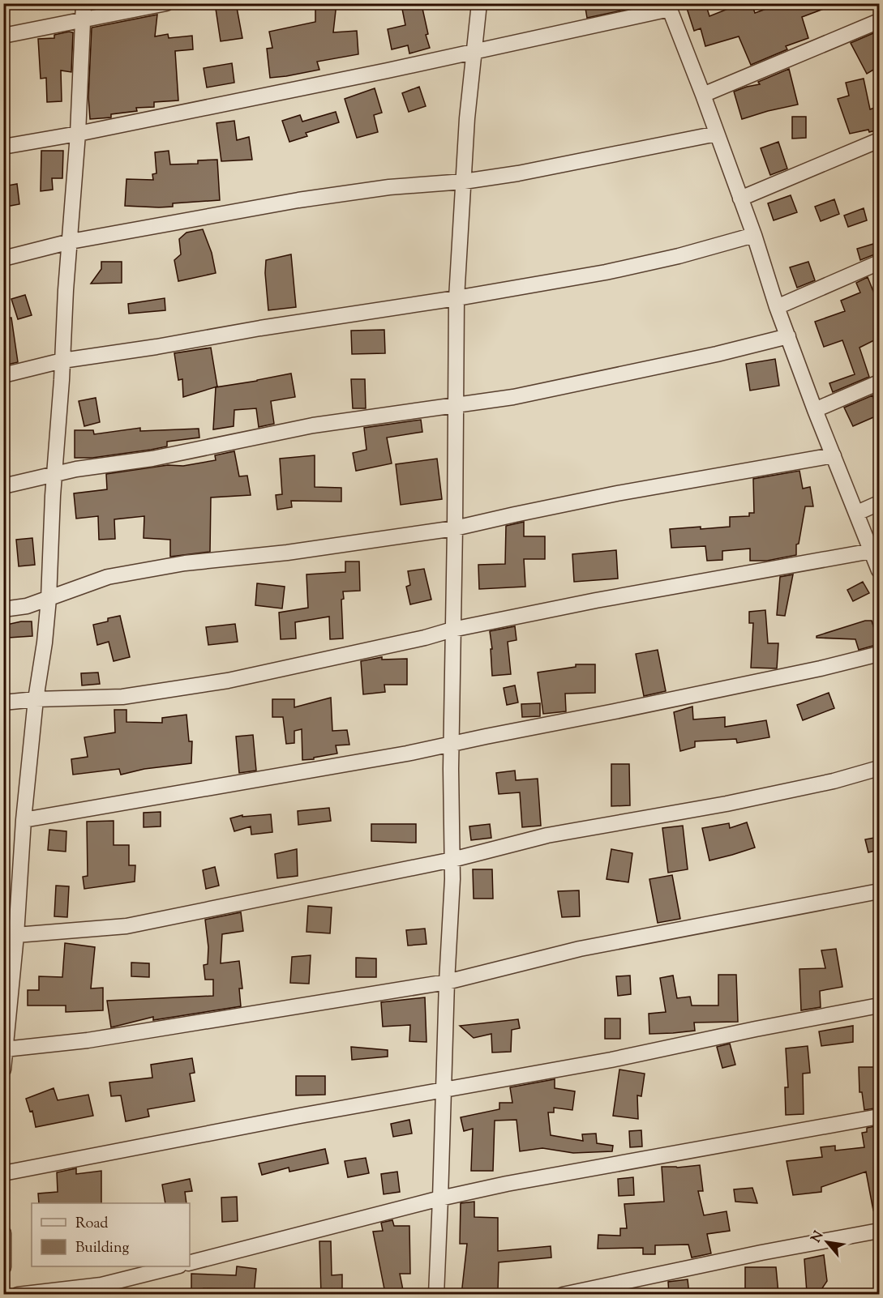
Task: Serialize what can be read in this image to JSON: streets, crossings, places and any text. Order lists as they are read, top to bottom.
{
  "legend": ["Road", "Building"],
  "north": "top left"
}
